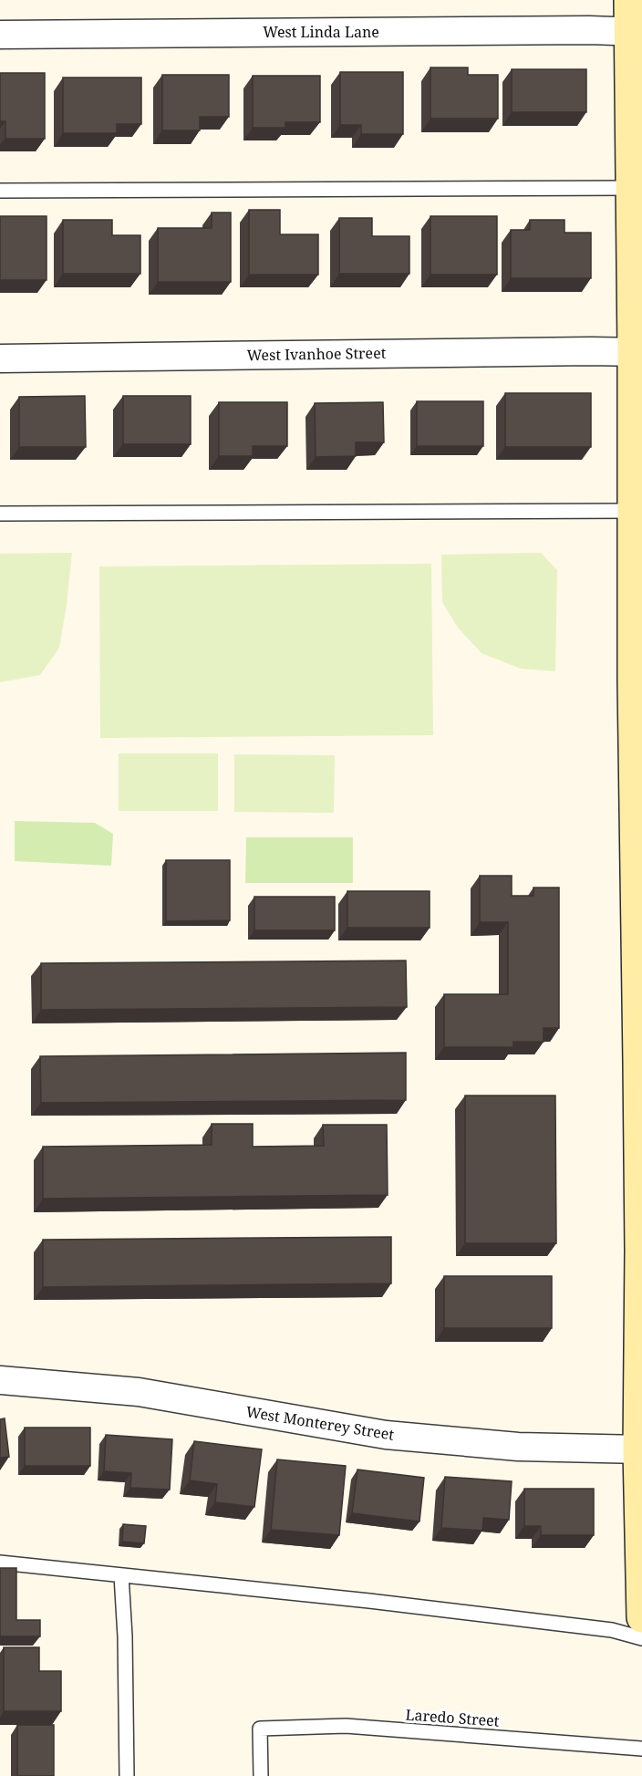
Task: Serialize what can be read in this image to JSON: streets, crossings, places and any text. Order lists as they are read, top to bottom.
{
  "streets": {
    "street": ["West Linda Lane", "West Ivanhoe Street", "West Monterey Street"],
    "lane": ["Laredo Street"]
  }
}
